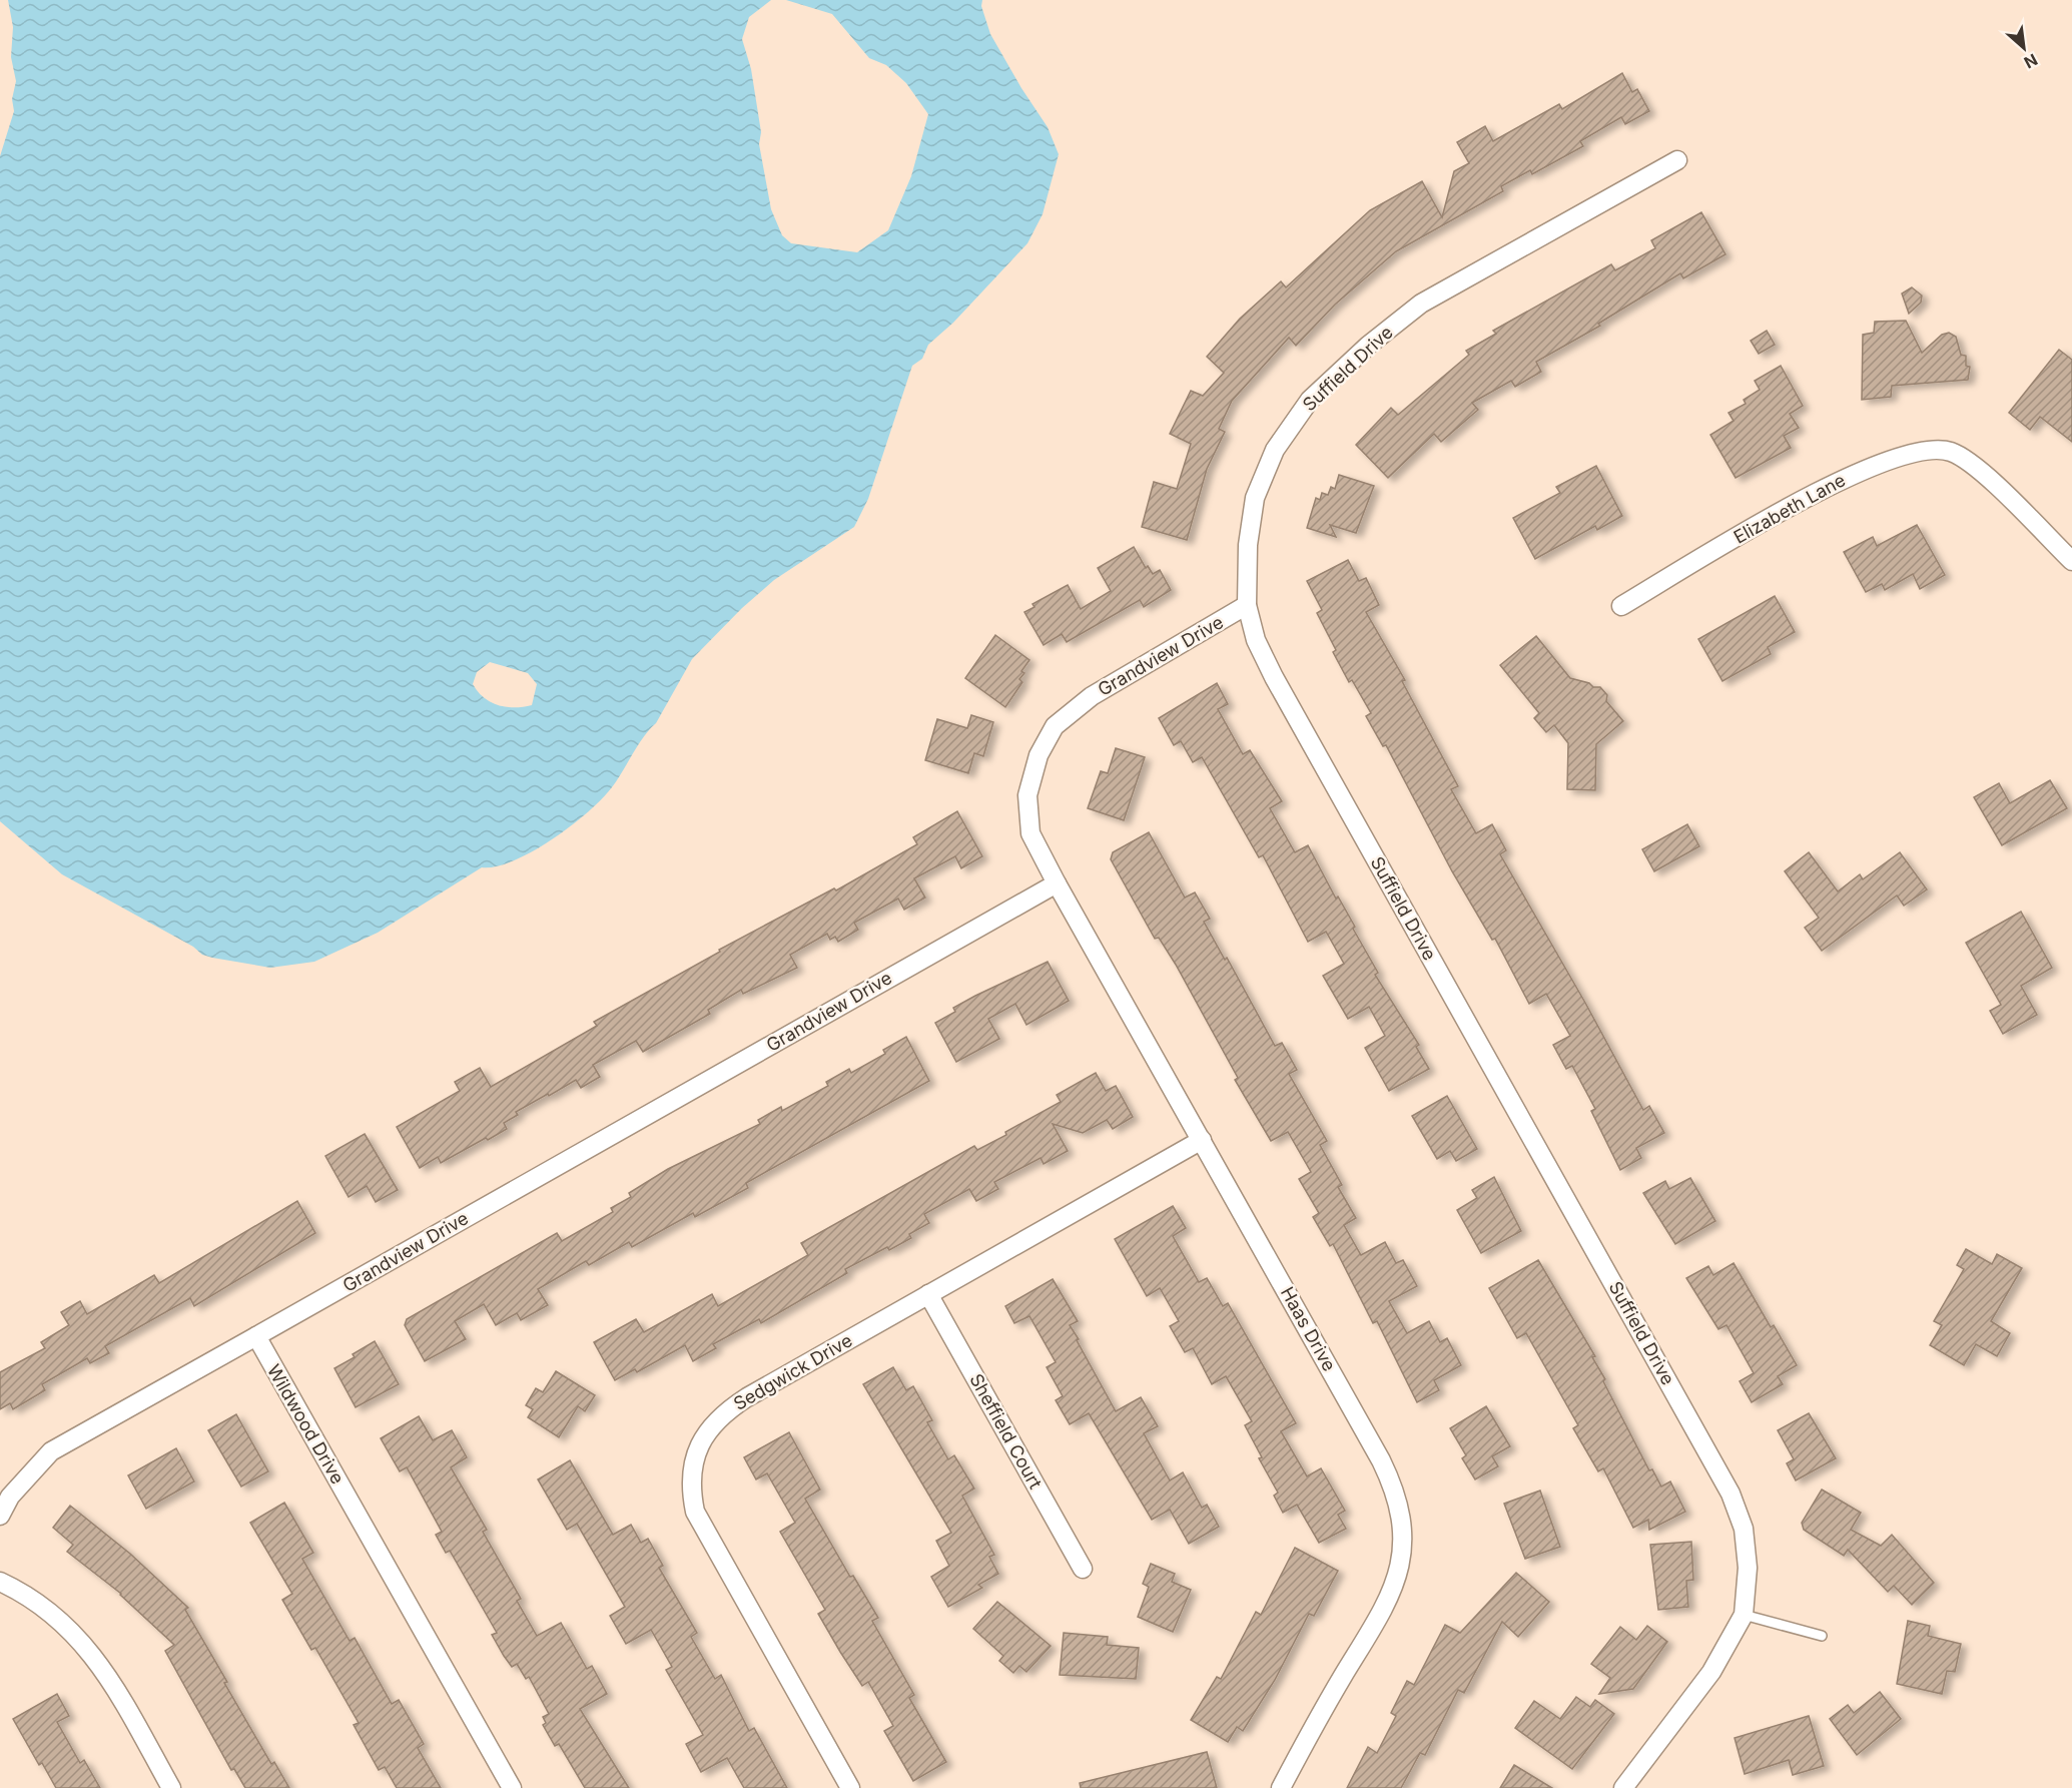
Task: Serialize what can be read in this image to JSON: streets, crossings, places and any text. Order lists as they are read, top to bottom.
{
  "streets": {
    "street": [
      "Suffield Drive",
      "Elizabeth Lane",
      "Grandview Drive",
      "Haas Drive",
      "Sedgwick Drive",
      "Wildwood Drive",
      "Sheffield Court"
    ]
  },
  "crossings": [
    ["Suffield Drive", "Grandview Drive"],
    ["Grandview Drive", "Haas Drive"],
    ["Grandview Drive", "Wildwood Drive"],
    ["Haas Drive", "Sedgwick Drive"],
    ["Sedgwick Drive", "Sheffield Court"]
  ],
  "north": "bottom right"
}
